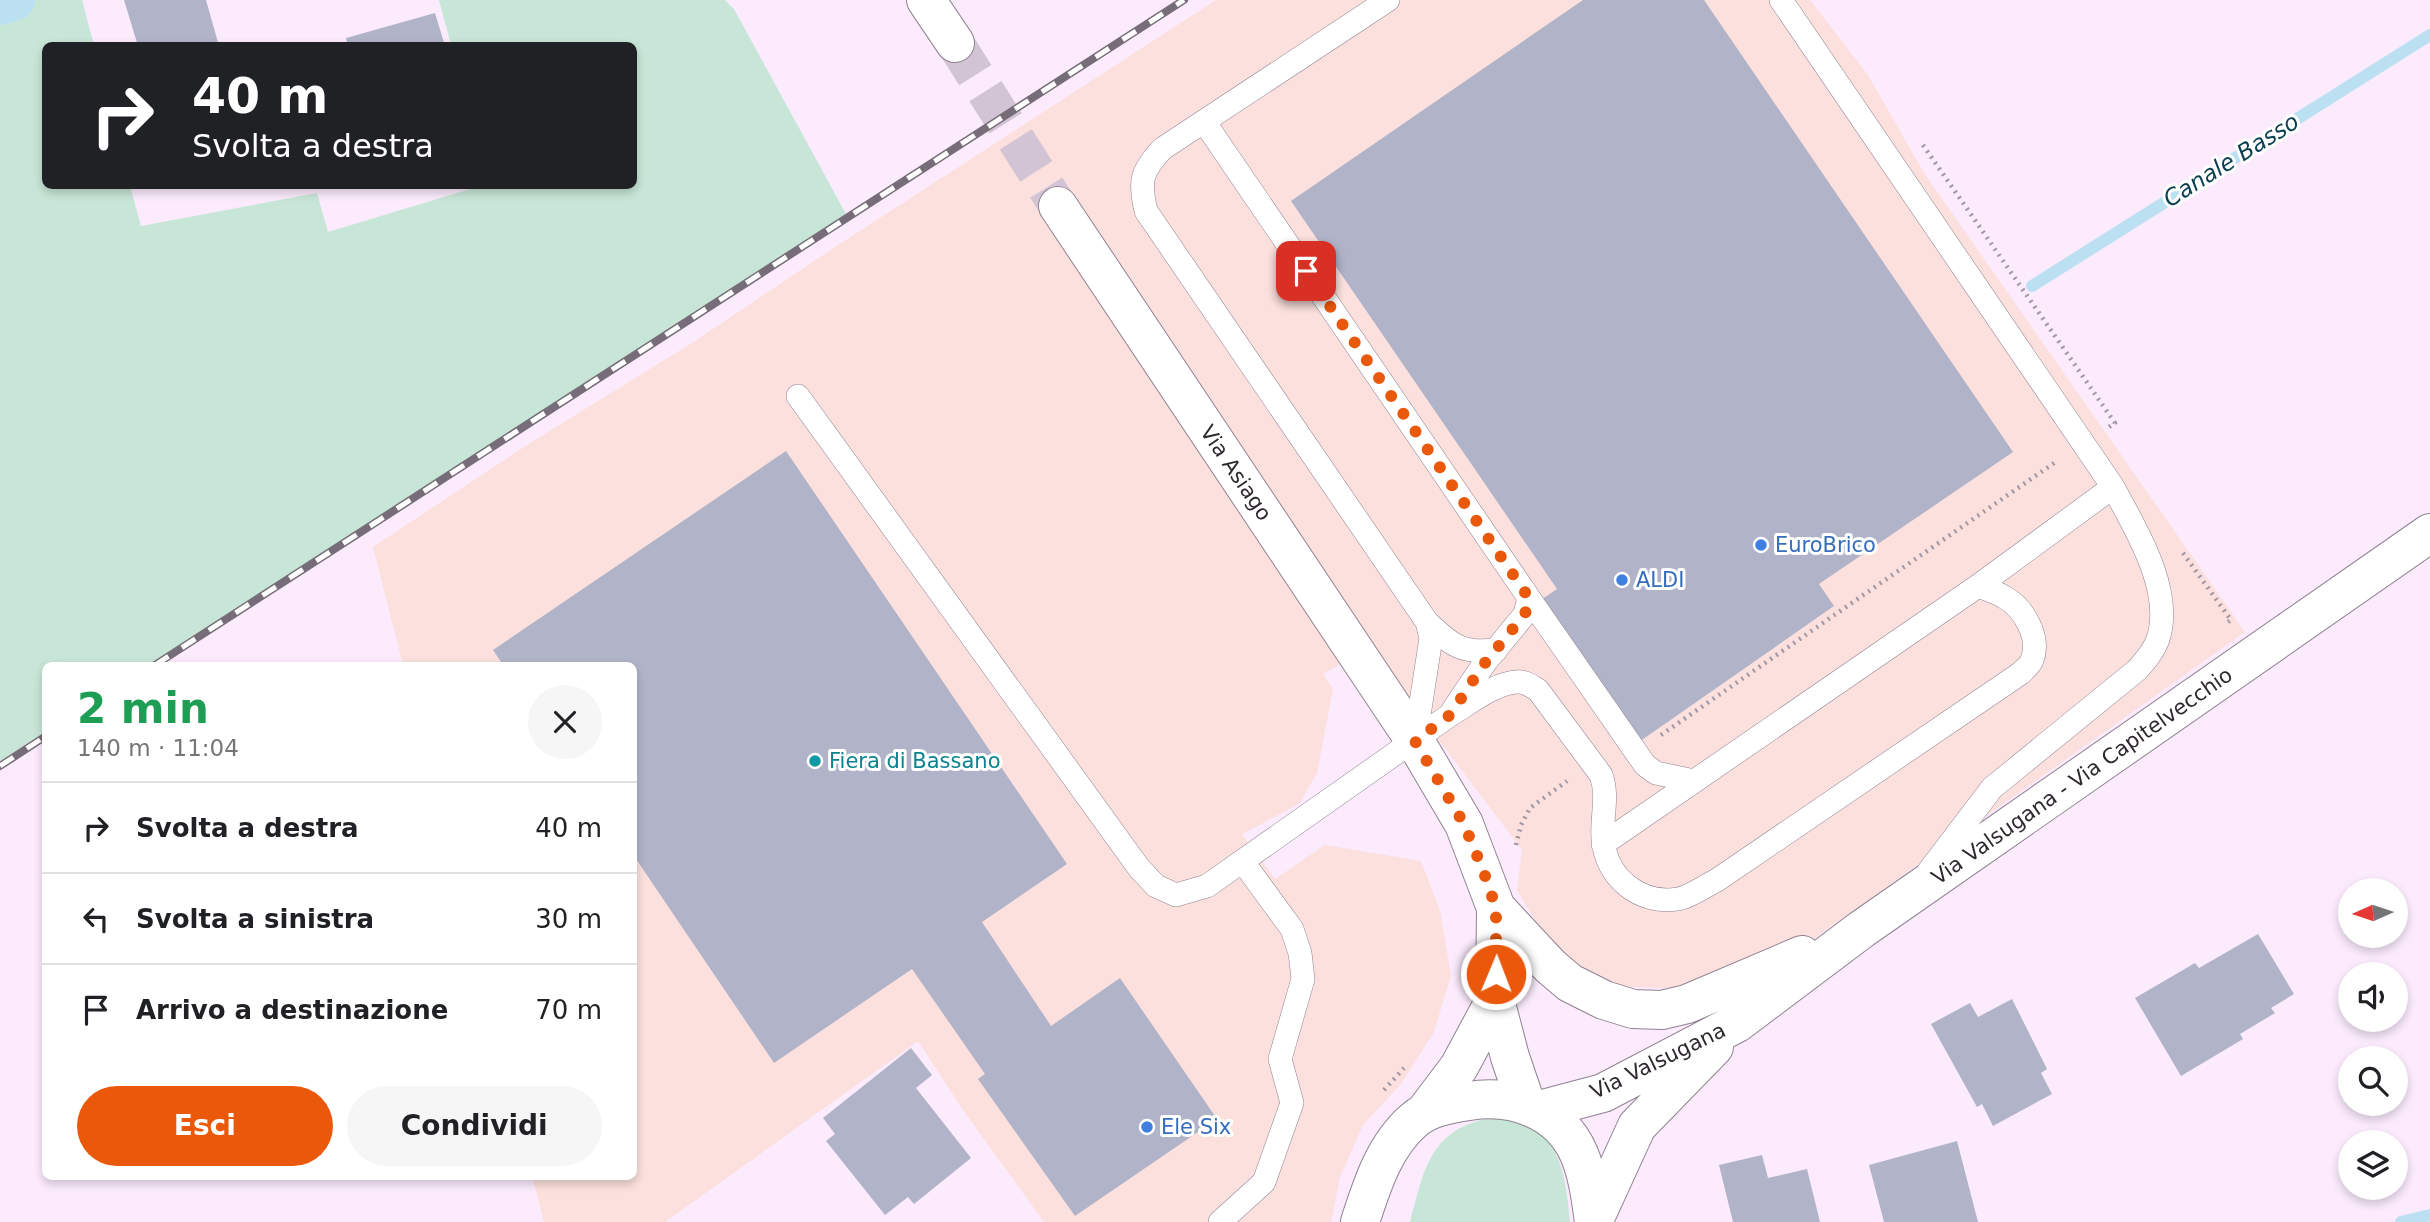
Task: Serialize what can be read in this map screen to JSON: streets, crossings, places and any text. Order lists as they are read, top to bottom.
{
  "streets": {
    "main road": ["Via Asiago", "Via Valsugana - Via Capitelvecchio", "Via Valsugana"]
  },
  "crossings": [
    ["Via Valsugana - Via Capitelvecchio", "Via Valsugana"]
  ],
  "water": ["Canale Basso"],
  "places": [
    "EuroBrico",
    "ALDI",
    "Fiera di Bassano",
    "Ele Six"
  ],
  "north": "left",
  "page": {
    "turn": ["40 m", "Svolta a destra"],
    "heading": ["2 min", "140 m · 11:04"],
    "list": [
      {
        "name": "Svolta a destra",
        "value": "40 m"
      },
      {
        "name": "Svolta a sinistra",
        "value": "30 m"
      },
      {
        "name": "Arrivo a destinazione",
        "value": "70 m"
      }
    ],
    "buttons": ["Esci", "Condividi"]
  }
}
